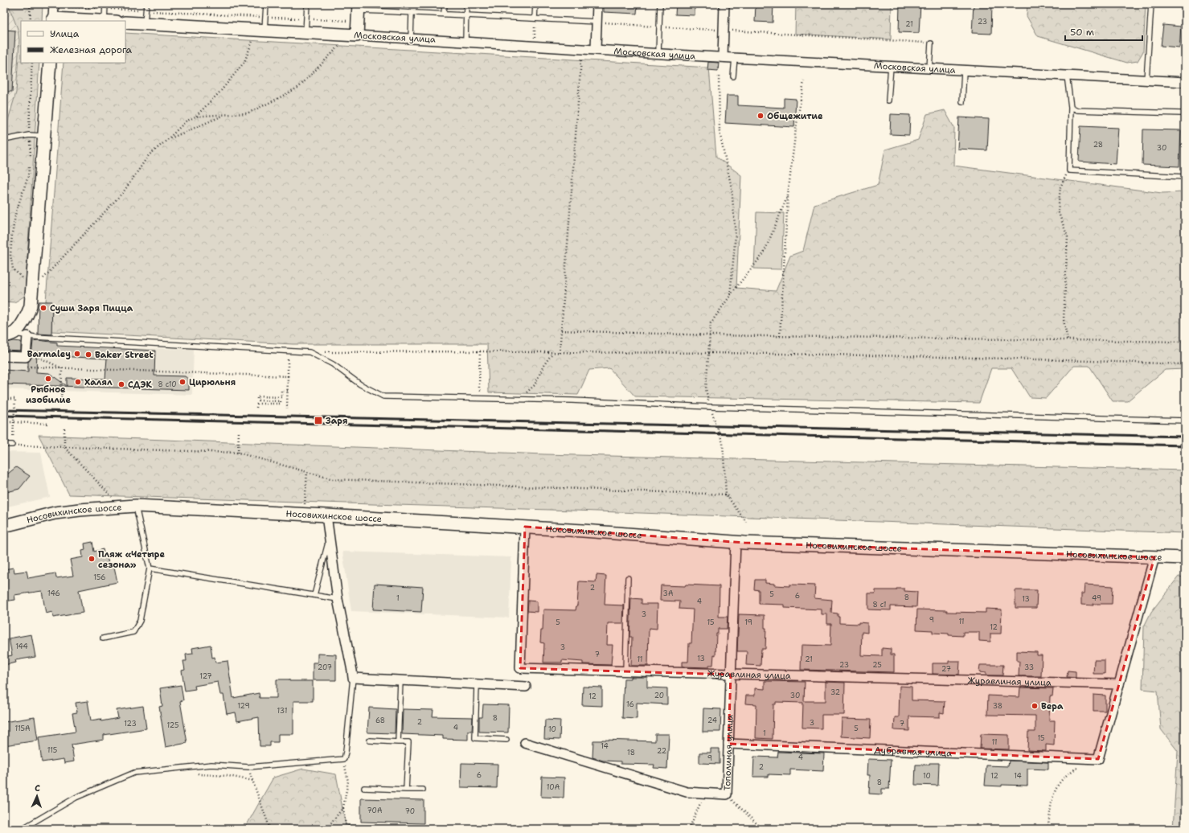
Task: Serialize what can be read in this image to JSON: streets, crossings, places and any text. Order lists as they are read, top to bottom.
{
  "streets": {
    "main road": ["Московская улица", "Носовихинское шоссе"],
    "street": ["Журавлиная улица", "Дубравная улица", "Тополиная улица"]
  },
  "crossings": [
    ["Носовихинское шоссе", "Журавлиная улица"],
    ["Носовихинское шоссе", "Тополиная улица"],
    ["Журавлиная улица", "Дубравная улица"],
    ["Журавлиная улица", "Тополиная улица"],
    ["Дубравная улица", "Тополиная улица"]
  ],
  "places": {
    "other": [
      "Общежитие",
      "Суши Заря Пицца",
      "Barmaley",
      "Baker Street",
      "Рыбное изобилие",
      "Халял",
      "Цирюльня",
      "СДЭК",
      "Пляж «Четыре сезона»",
      "Вера"
    ],
    "transit": ["Заря"]
  },
  "house_numbers": [
    "23",
    "21",
    "28",
    "30",
    "8 с10",
    "156",
    "2",
    "146",
    "3А",
    "5",
    "6",
    "8",
    "1",
    "49",
    "13",
    "4",
    "8 с1",
    "3",
    "9",
    "11",
    "5",
    "15",
    "19",
    "12",
    "144",
    "3",
    "7",
    "13",
    "11",
    "21",
    "23",
    "25",
    "207",
    "33",
    "27",
    "127",
    "32",
    "20",
    "30",
    "12",
    "16",
    "129",
    "38",
    "131",
    "8",
    "68",
    "24",
    "2",
    "3",
    "123",
    "7",
    "125",
    "4",
    "115А",
    "5",
    "10",
    "1",
    "15",
    "11",
    "14",
    "115",
    "22",
    "18",
    "4",
    "9",
    "2",
    "6",
    "10",
    "12",
    "14",
    "8",
    "10А",
    "70А",
    "70"
  ],
  "legend": ["Улица", "Железная дорога"],
  "scale_bar": "50 m",
  "north": "top"
}
